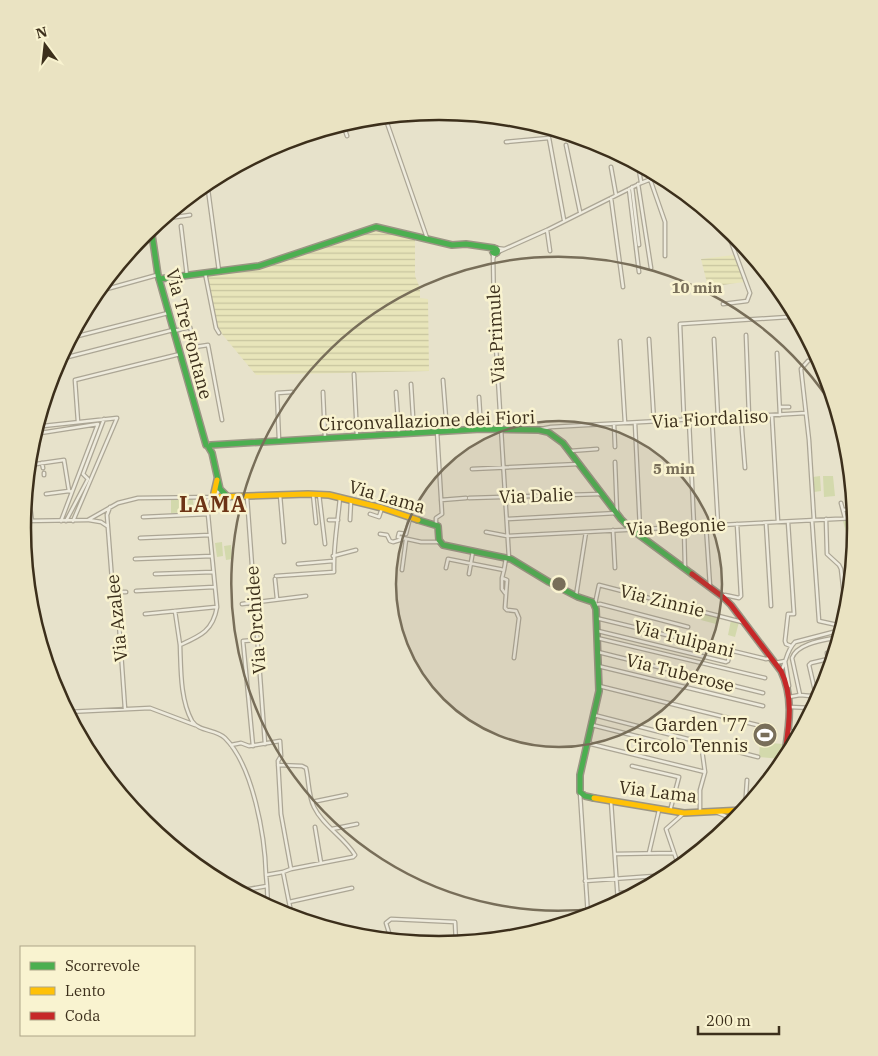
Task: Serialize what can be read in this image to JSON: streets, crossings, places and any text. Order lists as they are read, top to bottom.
{
  "streets": {
    "street": [
      "Via Tre Fontane",
      "Via Primule",
      "Via Fiordaliso",
      "Circonvallazione dei Fiori",
      "Via Dalie",
      "Via Lama",
      "Via Begonie",
      "Via Zinnie",
      "Via Azalee",
      "Via Orchidee",
      "Via Tulipani",
      "Via Tuberose"
    ]
  },
  "crossings": [
    ["Via Tre Fontane", "Circonvallazione dei Fiori"],
    ["Via Tre Fontane", "Via Lama"],
    ["Via Primule", "Circonvallazione dei Fiori"],
    ["Via Primule", "Via Dalie"],
    ["Via Primule", "Via Begonie"],
    ["Via Fiordaliso", "Circonvallazione dei Fiori"],
    ["Circonvallazione dei Fiori", "Via Dalie"],
    ["Circonvallazione dei Fiori", "Via Begonie"],
    ["Circonvallazione dei Fiori", "Via Zinnie"],
    ["Circonvallazione dei Fiori", "Via Tulipani"],
    ["Via Lama", "Via Orchidee"]
  ],
  "districts": ["LAMA"],
  "places": {
    "sports": ["Garden '77 Circolo Tennis"]
  },
  "legend": ["Scorrevole", "Lento", "Coda"],
  "scale_bar": "200 m",
  "north": "top",
  "rings": ["10 min", "5 min"]
}
